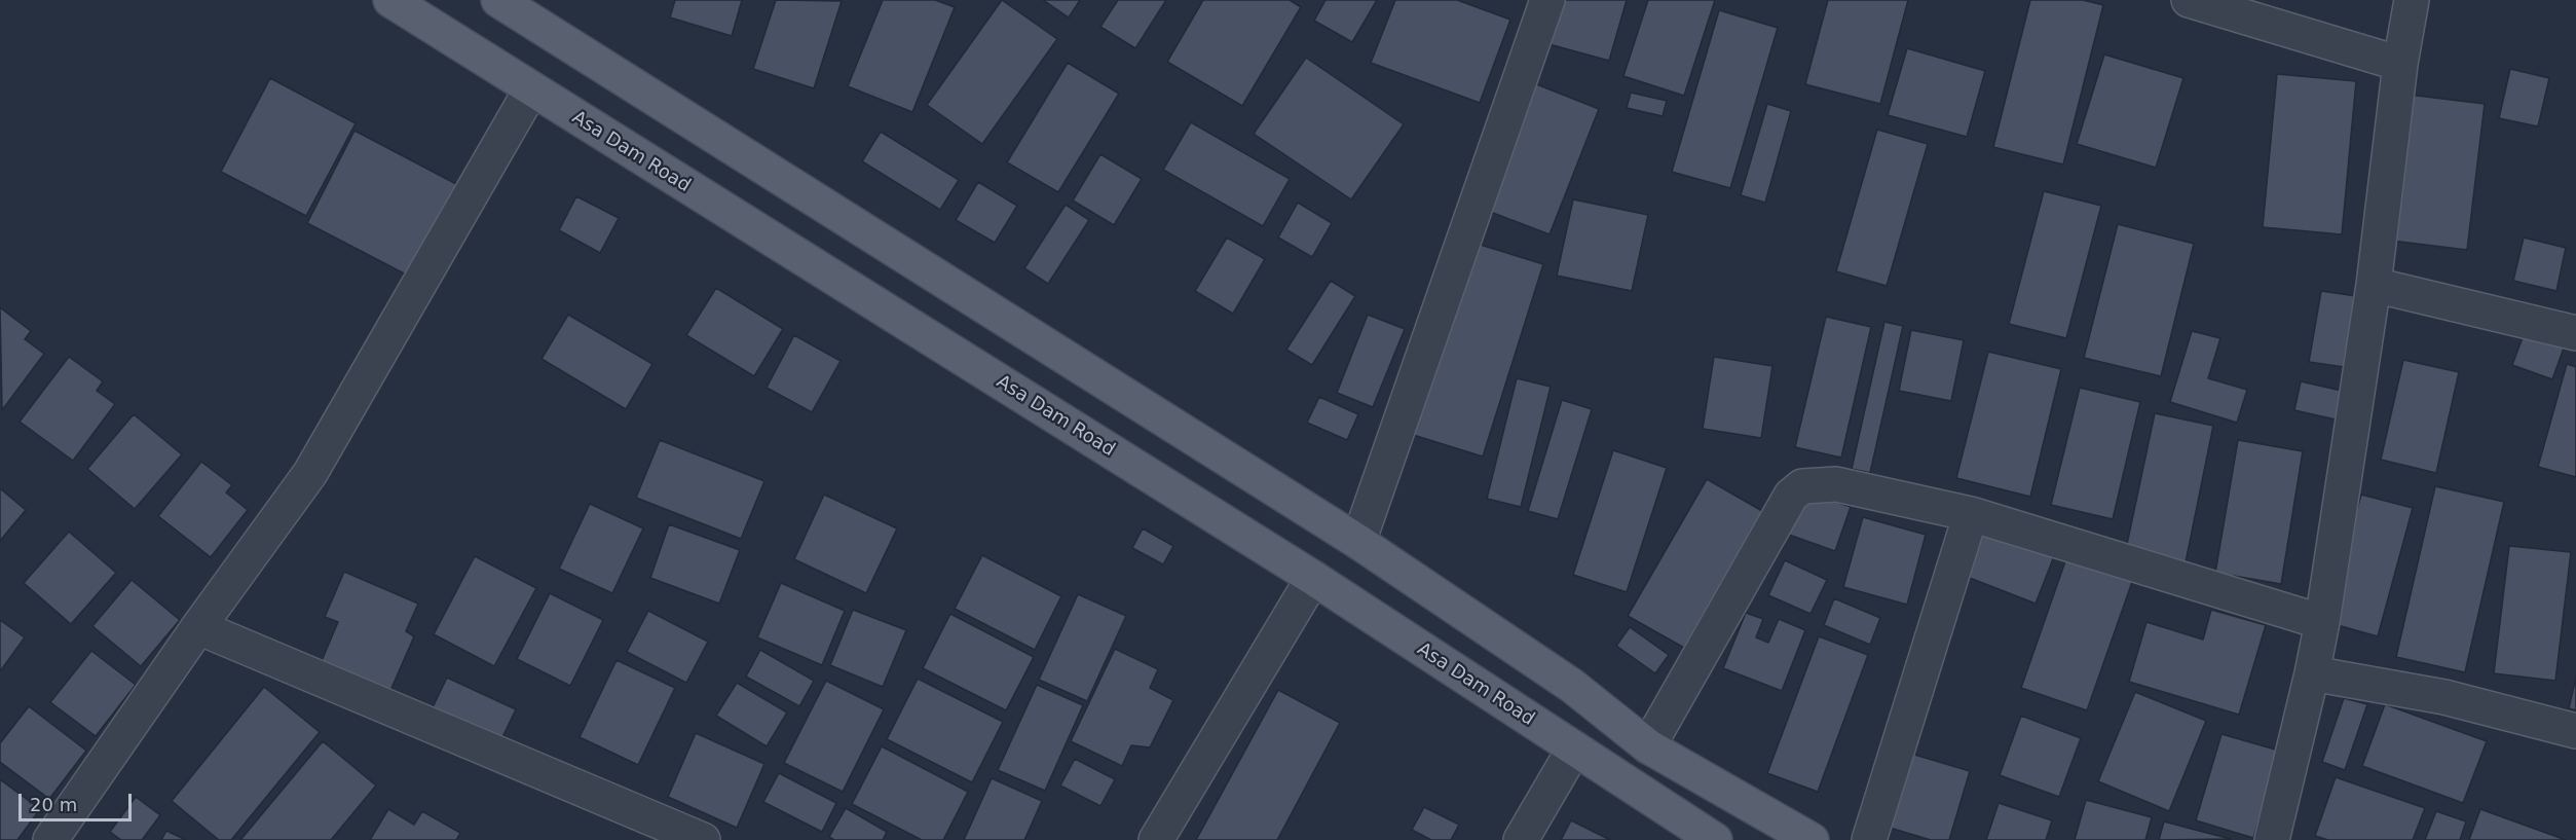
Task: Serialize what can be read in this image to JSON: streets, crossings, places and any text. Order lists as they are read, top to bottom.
{
  "streets": {
    "main road": ["Asa Dam Road"]
  },
  "scale_bar": "20 m"
}
